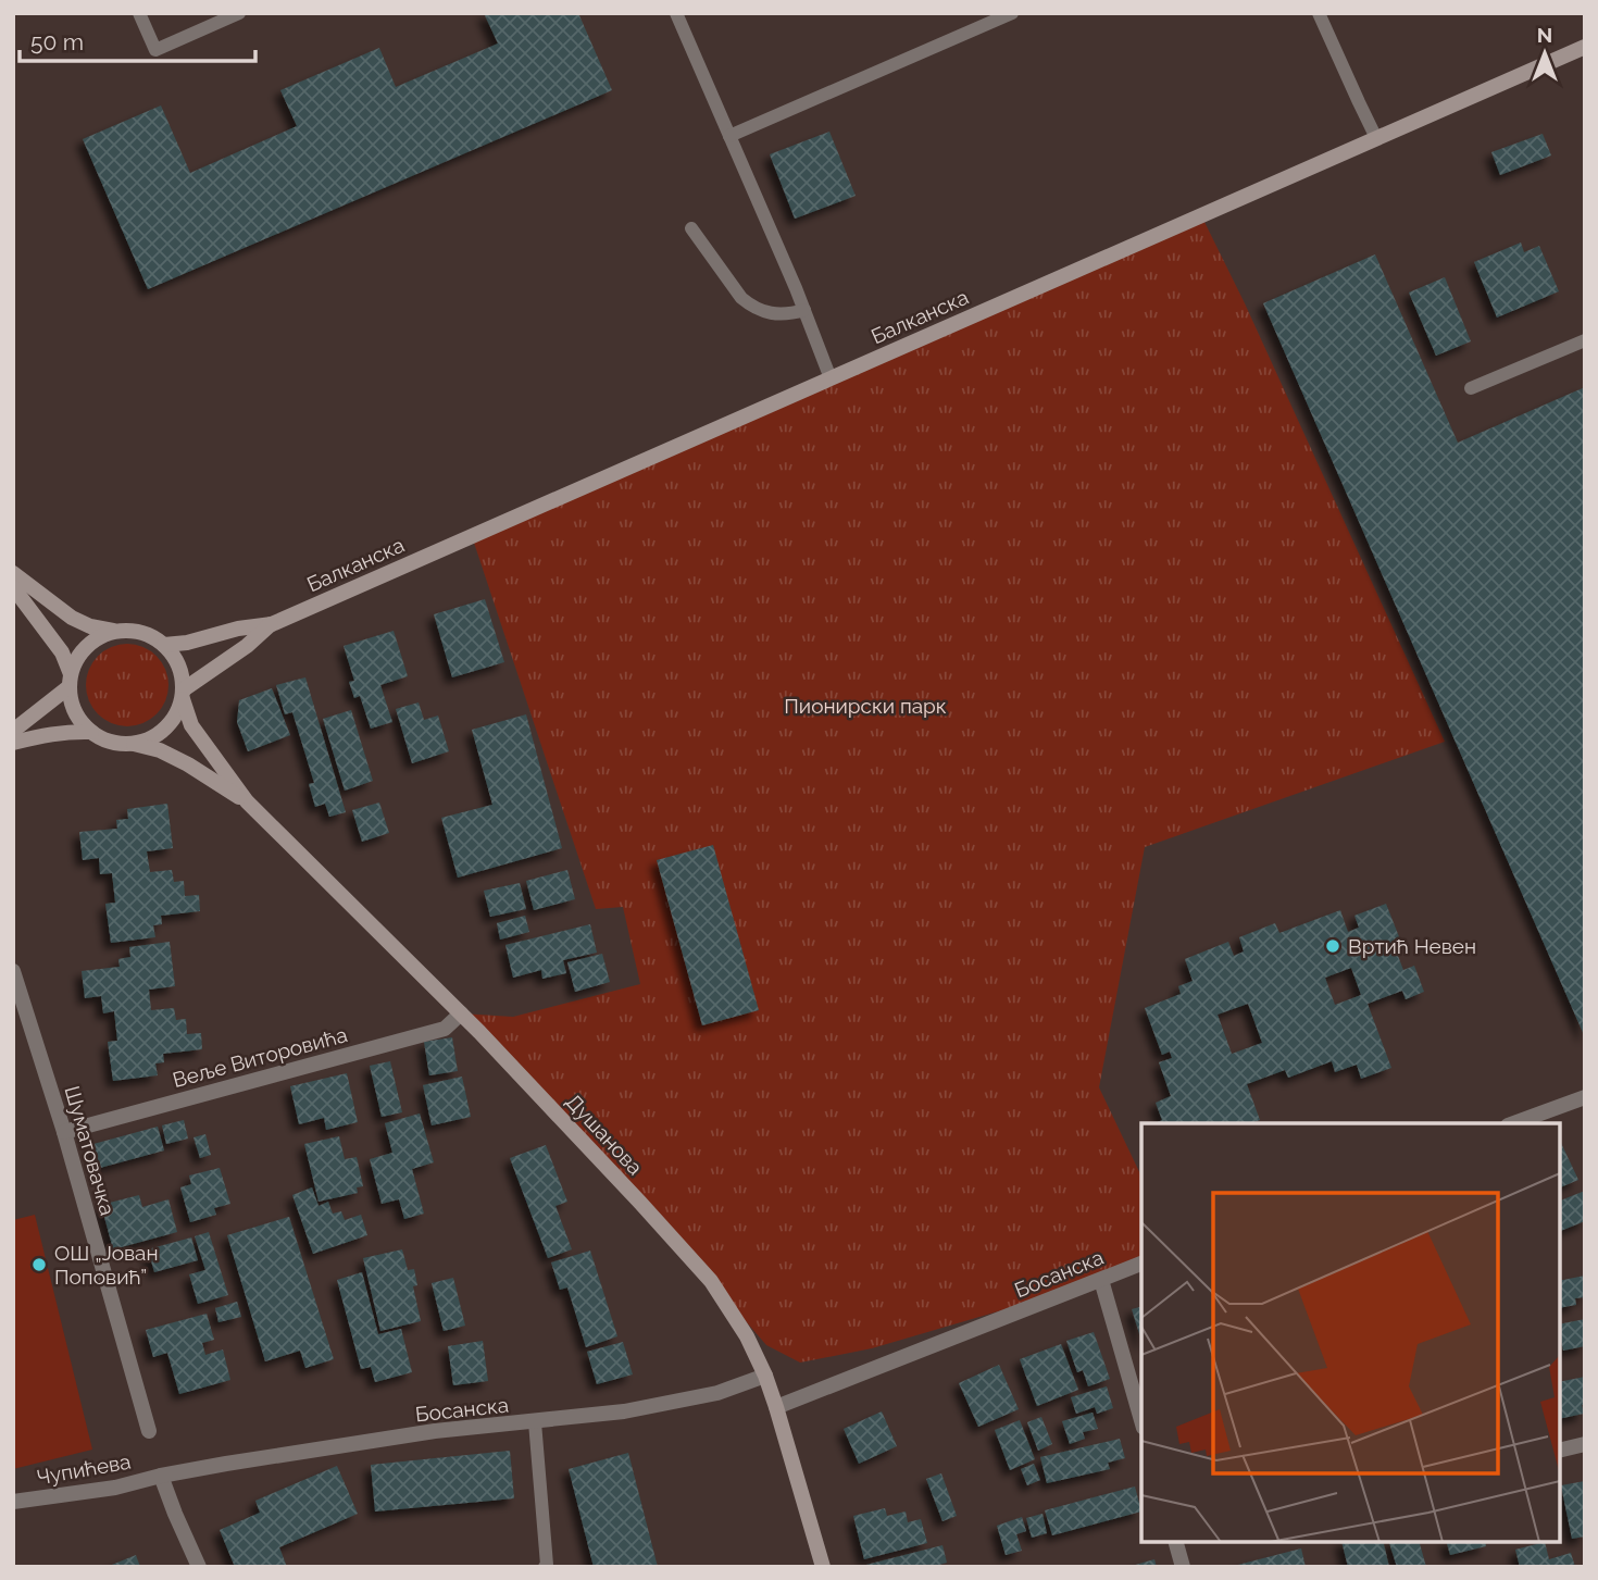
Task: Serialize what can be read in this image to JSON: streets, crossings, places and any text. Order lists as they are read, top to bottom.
{
  "streets": {
    "main road": ["Балканска", "Душанова"],
    "street": [
      "Веље Виторовића",
      "Шуматовачка",
      "Босанска",
      "Чупићева"
    ]
  },
  "crossings": [
    ["Балканска", "Душанова"],
    ["Веље Виторовића", "Душанова"],
    ["Веље Виторовића", "Шуматовачка"],
    ["Душанова", "Босанска"],
    ["Босанска", "Чупићева"]
  ],
  "parks": ["Пионирски парк"],
  "places": ["Вртић Невен", "ОШ „Јован Поповић”"],
  "scale_bar": "50 m",
  "north": "top"
}
